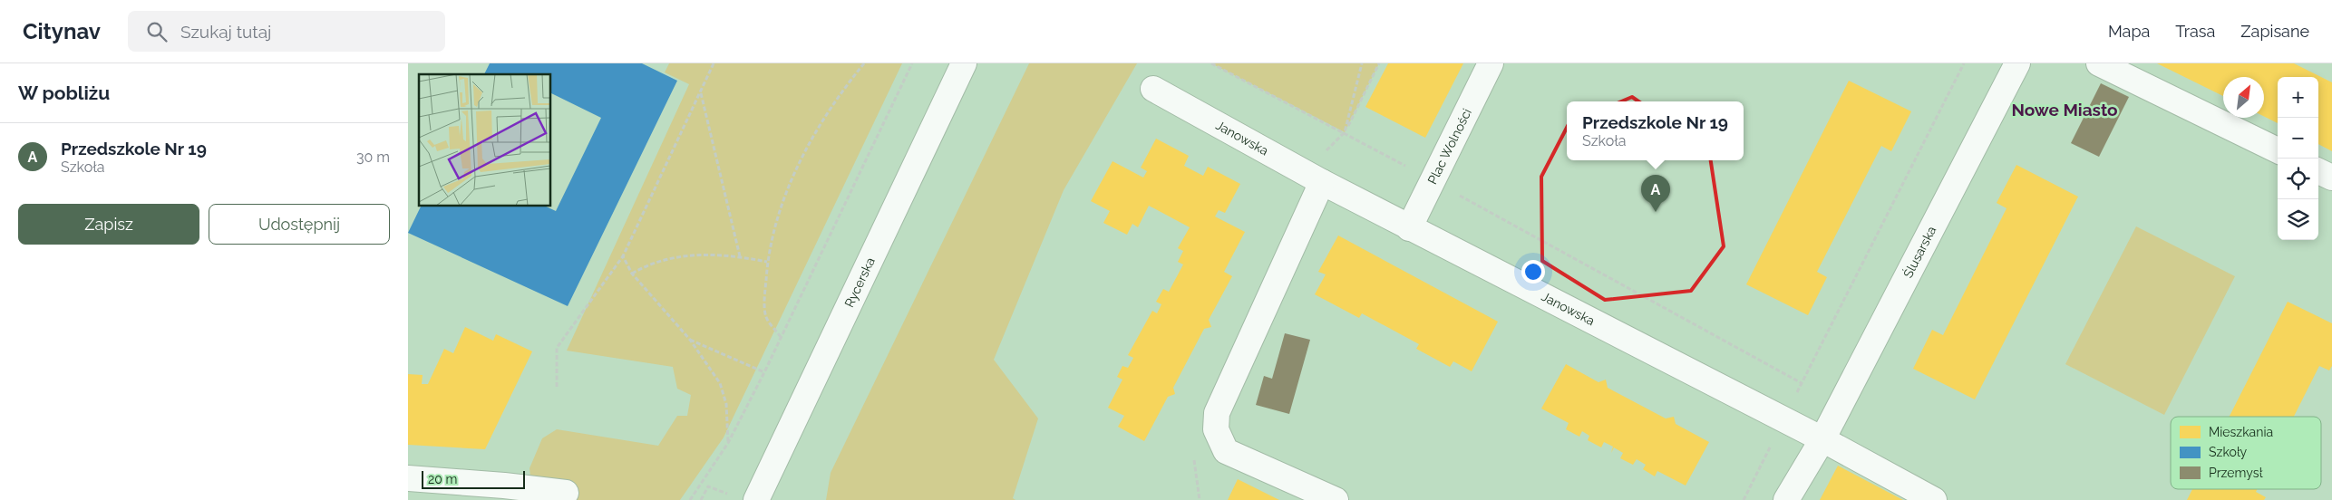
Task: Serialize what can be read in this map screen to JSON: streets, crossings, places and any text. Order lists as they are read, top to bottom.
{
  "streets": {
    "main road": [
      "Janowska",
      "Plac Wolności",
      "Ślusarska",
      "Rycerska"
    ]
  },
  "crossings": [
    ["Janowska", "Plac Wolności"],
    ["Janowska", "Ślusarska"]
  ],
  "districts": ["Nowe Miasto"],
  "legend": ["Mieszkania", "Szkoły", "Przemysł"],
  "scale_bar": "20 m",
  "north": "top right",
  "page": {
    "header": "Citynav",
    "search": "Szukaj tutaj",
    "nav": ["Mapa", "Trasa", "Zapisane"],
    "heading": "W pobliżu",
    "map_buttons": ["+", "−"],
    "popup": ["Przedszkole Nr 19", "Szkoła"],
    "list": [
      {
        "mark": "A",
        "name": "Przedszkole Nr 19",
        "note": "Szkoła",
        "value": "30 m"
      }
    ],
    "pins": "A",
    "buttons": ["Zapisz", "Udostępnij"],
    "scale": "20 m"
  }
}
